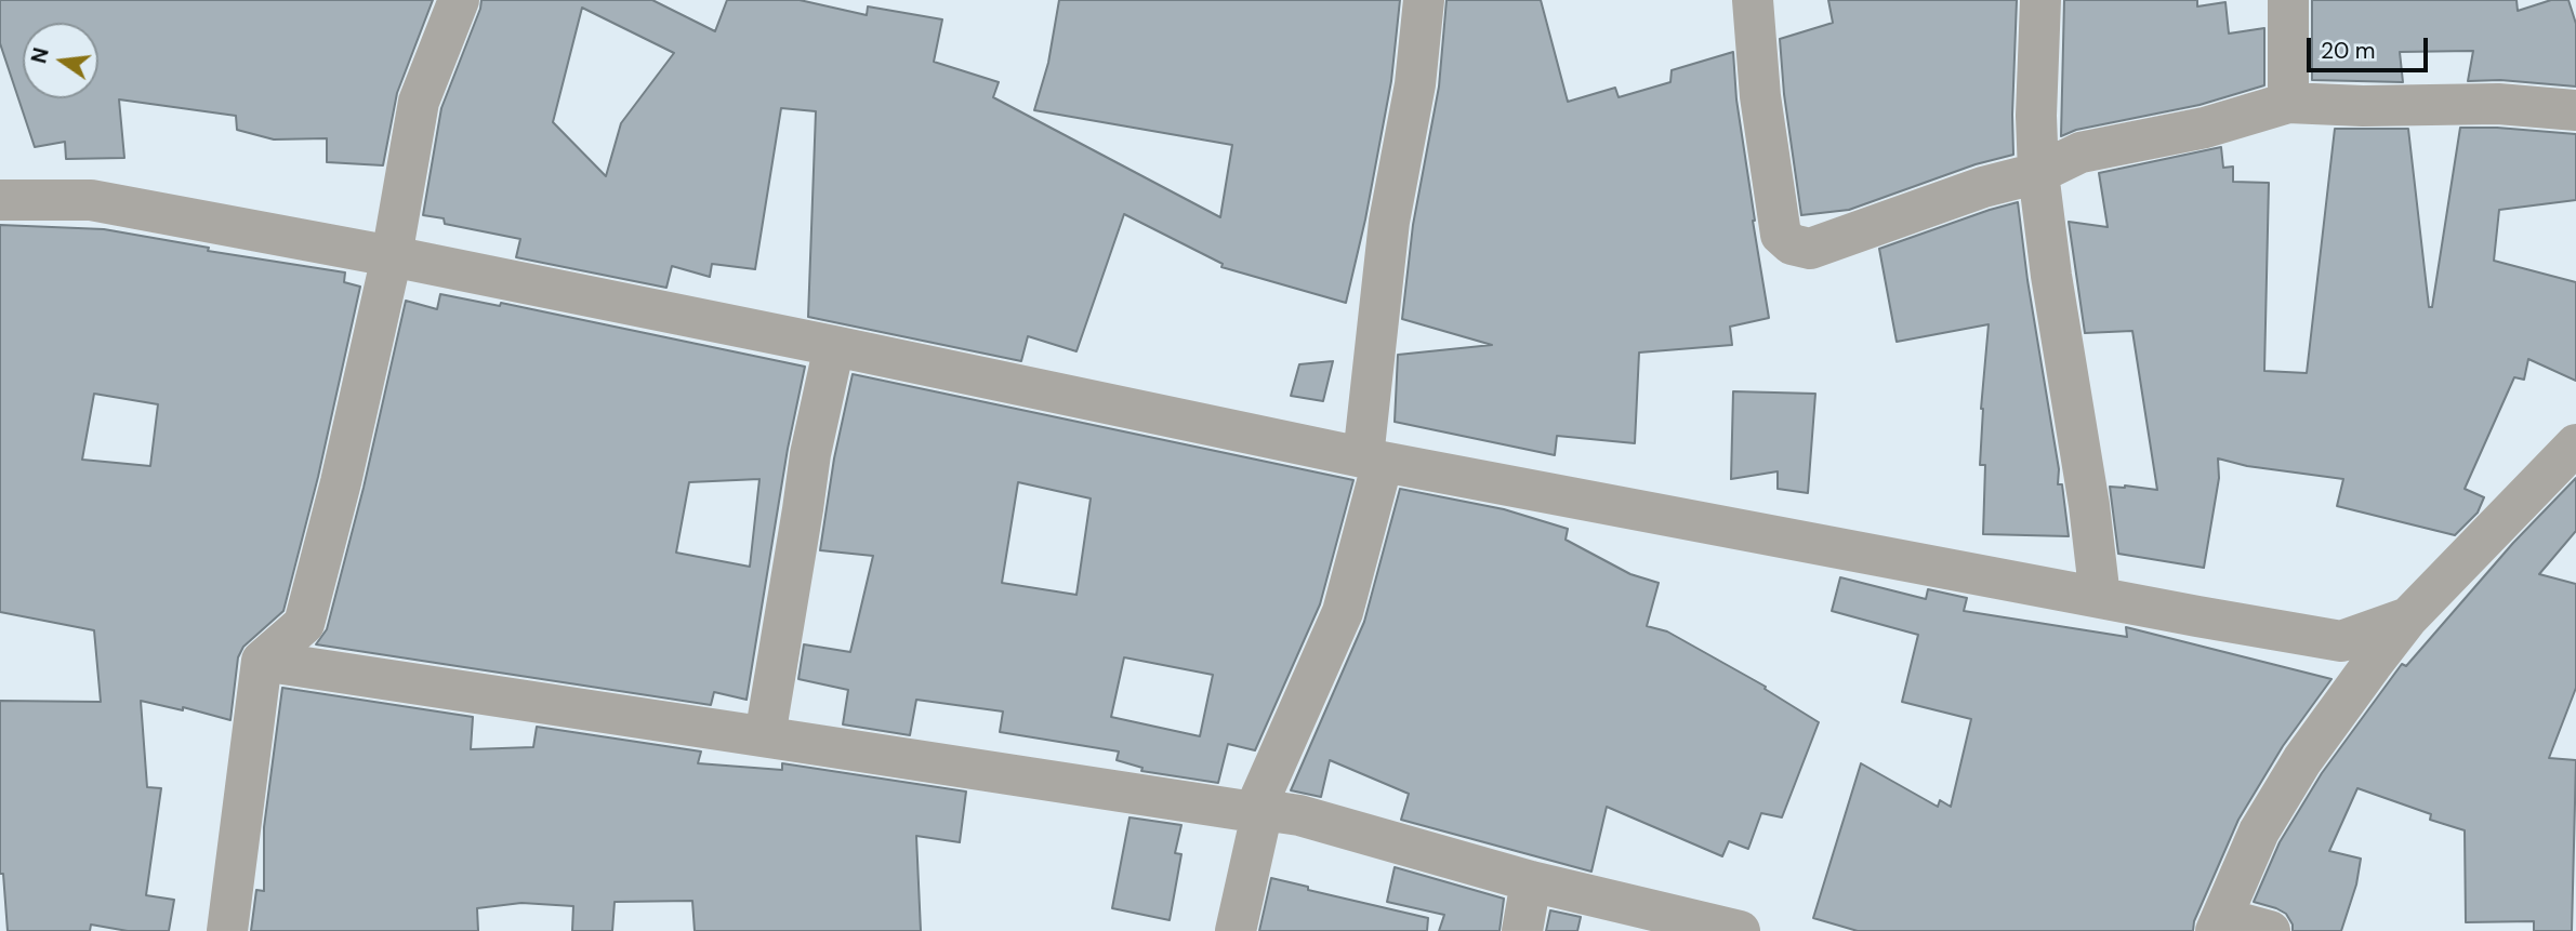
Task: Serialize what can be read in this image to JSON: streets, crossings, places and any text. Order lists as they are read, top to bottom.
{
  "scale_bar": "20 m",
  "north": "left"
}
